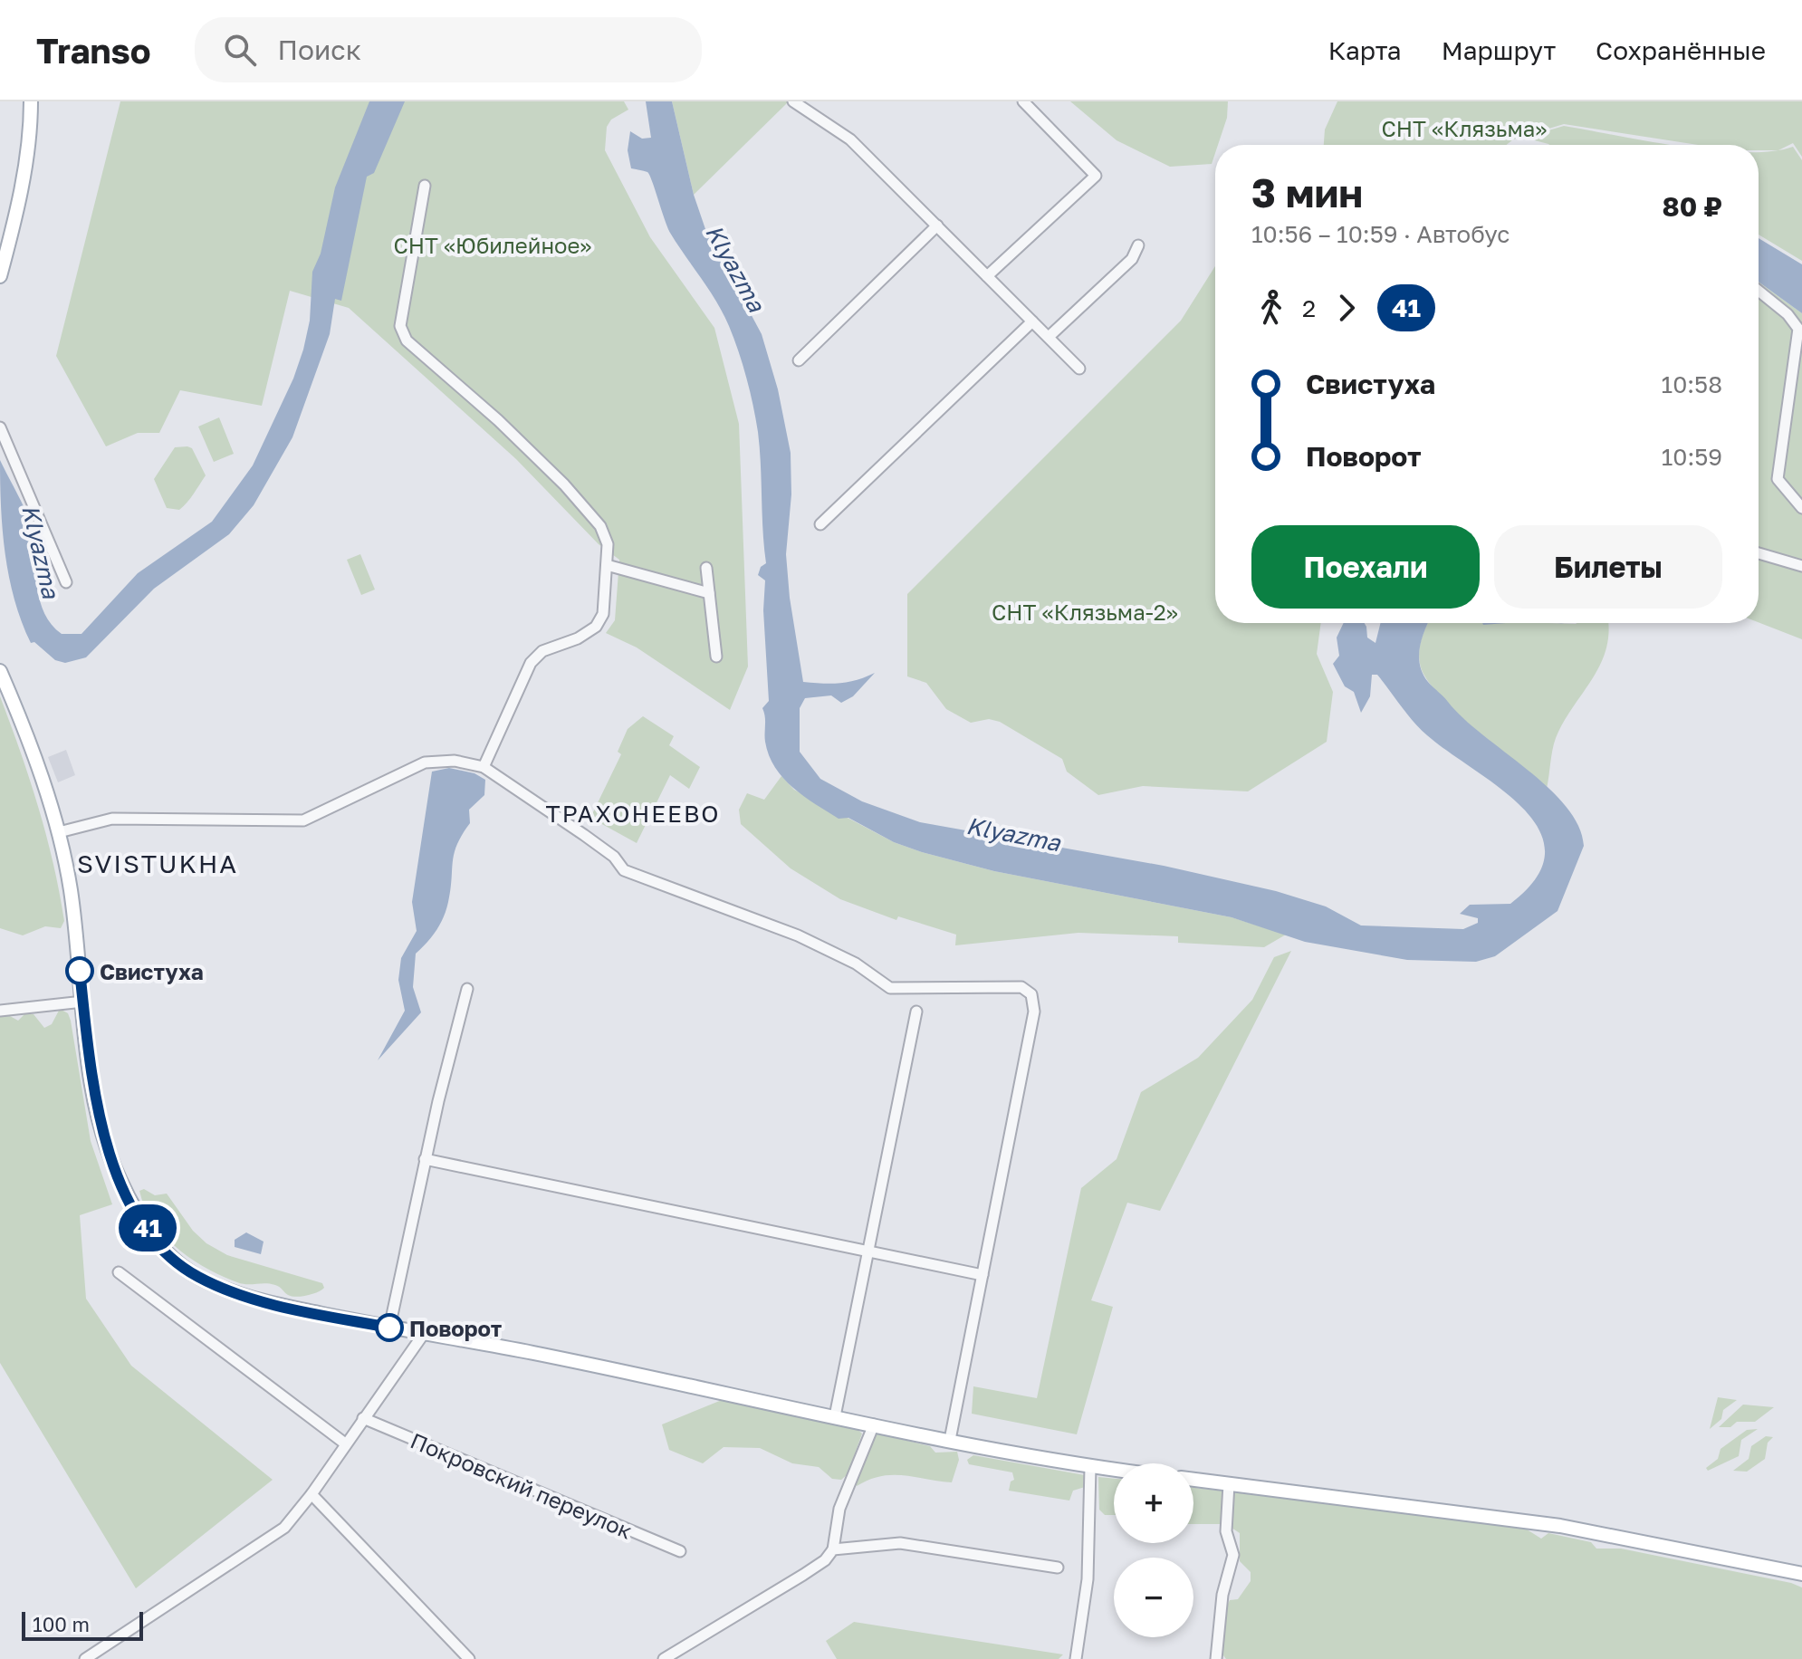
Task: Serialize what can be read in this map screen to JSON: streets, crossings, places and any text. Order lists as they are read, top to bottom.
{
  "streets": {
    "street": ["Покровский переулок"]
  },
  "districts": ["ТРАХОНЕЕВО", "SVISTUKHA"],
  "water": ["Klyazma"],
  "parks": ["СНТ «Клязьма»", "СНТ «Юбилейное»", "СНТ «Клязьма-2»"],
  "places": ["Свистуха", "Поворот"],
  "lines": ["bus line 41"],
  "scale_bar": "100 m",
  "page": {
    "header": "Transo",
    "search": "Поиск",
    "nav": ["Карта", "Маршрут", "Сохранённые"],
    "on_map": "41",
    "heading": ["3 мин", "10:56 – 10:59 · Автобус", "80 ₽"],
    "legs": ["2", "41"],
    "list": [
      {
        "name": "Свистуха",
        "value": "10:58"
      },
      {
        "name": "Поворот",
        "value": "10:59"
      }
    ],
    "buttons": ["Поехали", "Билеты"],
    "map_buttons": ["+", "−"],
    "scale": "100 m"
  }
}
